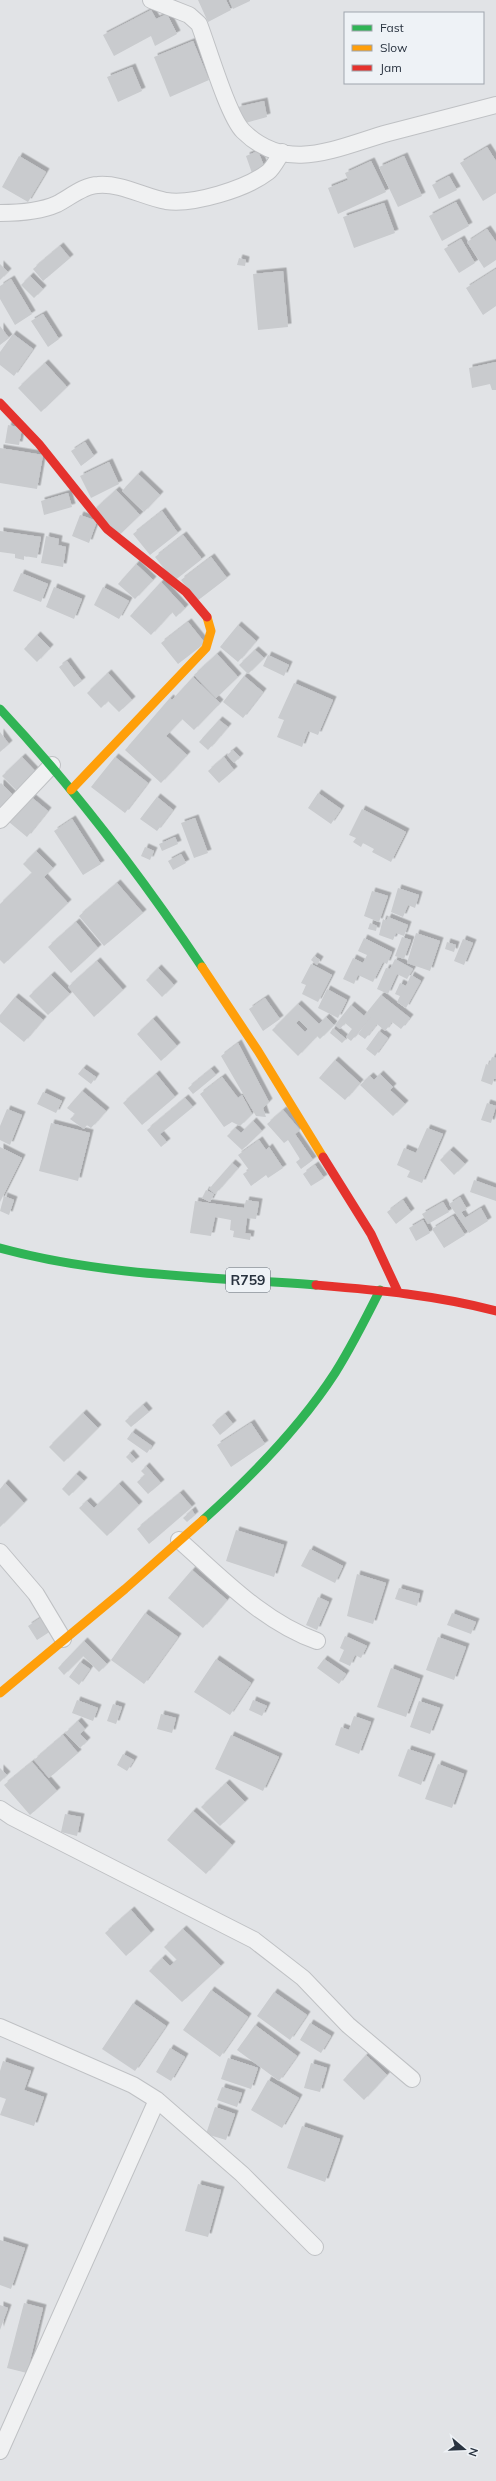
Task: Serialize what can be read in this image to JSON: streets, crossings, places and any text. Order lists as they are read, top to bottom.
{
  "streets": {
    "street": ["R759"]
  },
  "legend": ["Fast", "Slow", "Jam"],
  "north": "right"
}
